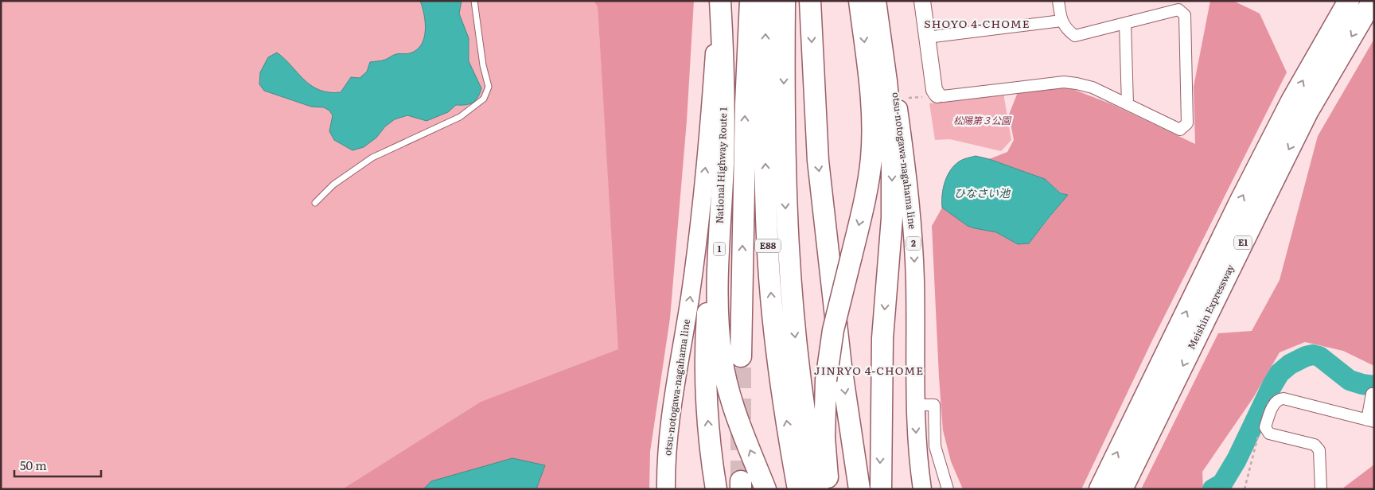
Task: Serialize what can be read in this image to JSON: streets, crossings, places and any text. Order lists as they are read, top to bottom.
{
  "streets": {
    "highway": [
      "National Highway Route 1",
      "E1",
      "E88",
      "1",
      "Meishin Expressway"
    ],
    "main road": ["otsu-notogawa-nagahama line", "2"]
  },
  "crossings": [
    ["otsu-notogawa-nagahama line", "National Highway Route 1"]
  ],
  "districts": ["SHOYO 4-CHOME", "JINRYO 4-CHOME"],
  "water": ["ひなさい池"],
  "parks": ["松陽第３公園"],
  "scale_bar": "50 m"
}
